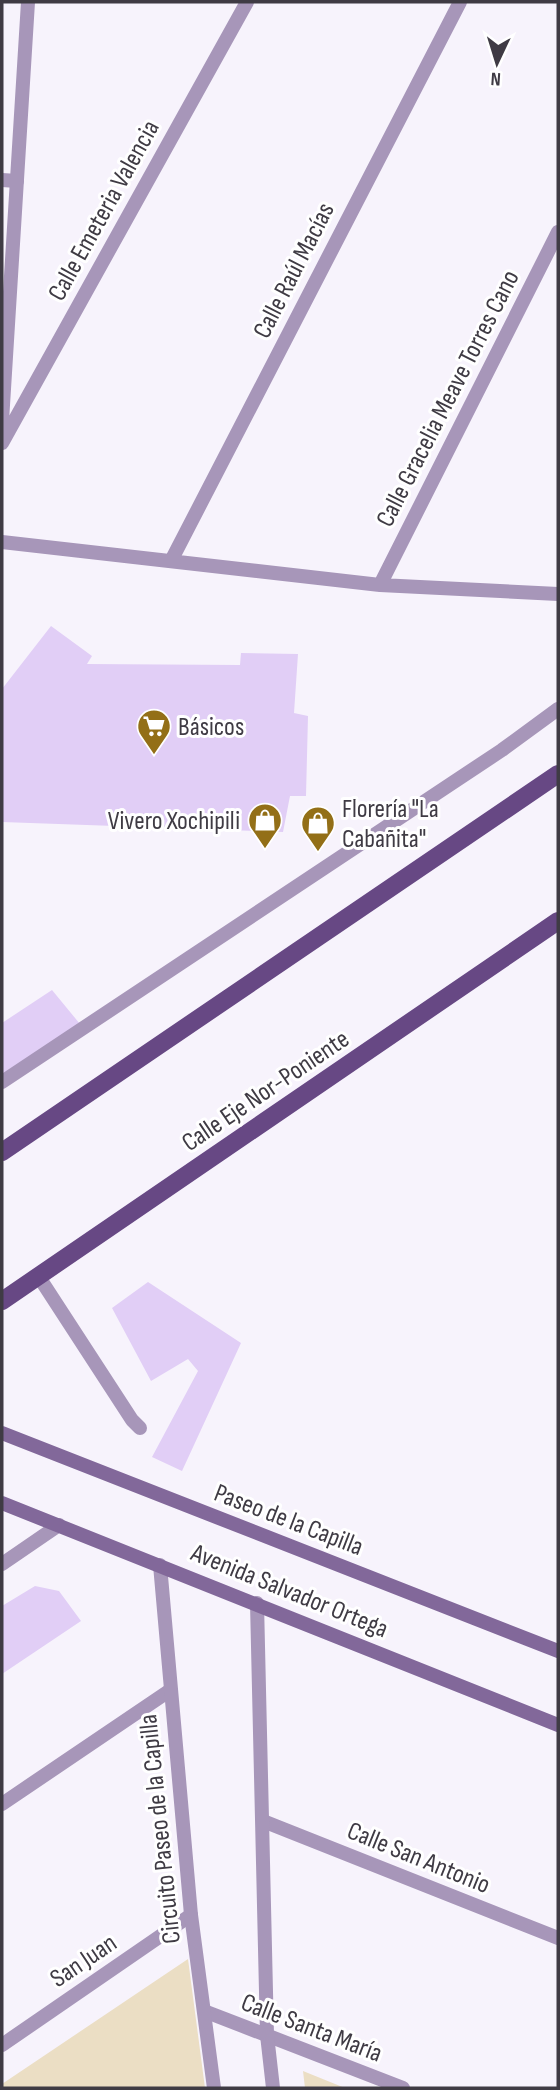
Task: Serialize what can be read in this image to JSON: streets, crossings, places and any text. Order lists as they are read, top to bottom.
{
  "streets": {
    "main road": ["Calle Eje Nor-Poniente", "Paseo de la Capilla", "Avenida Salvador Ortega"],
    "street": [
      "Calle Emeteria Valencia",
      "Calle Raúl Macías",
      "Calle Gracelia Meave Torres Cano",
      "Circuito Paseo de la Capilla",
      "Calle San Antonio",
      "San Juan",
      "Calle Santa María"
    ]
  },
  "crossings": [
    ["Avenida Salvador Ortega", "Circuito Paseo de la Capilla"],
    ["Circuito Paseo de la Capilla", "San Juan"],
    ["Circuito Paseo de la Capilla", "Calle Santa María"]
  ],
  "places": {
    "supermarket": ["Básicos"],
    "shop": ["Vivero Xochipili", "Florería \"La Cabañita\""]
  },
  "north": "bottom"
}
